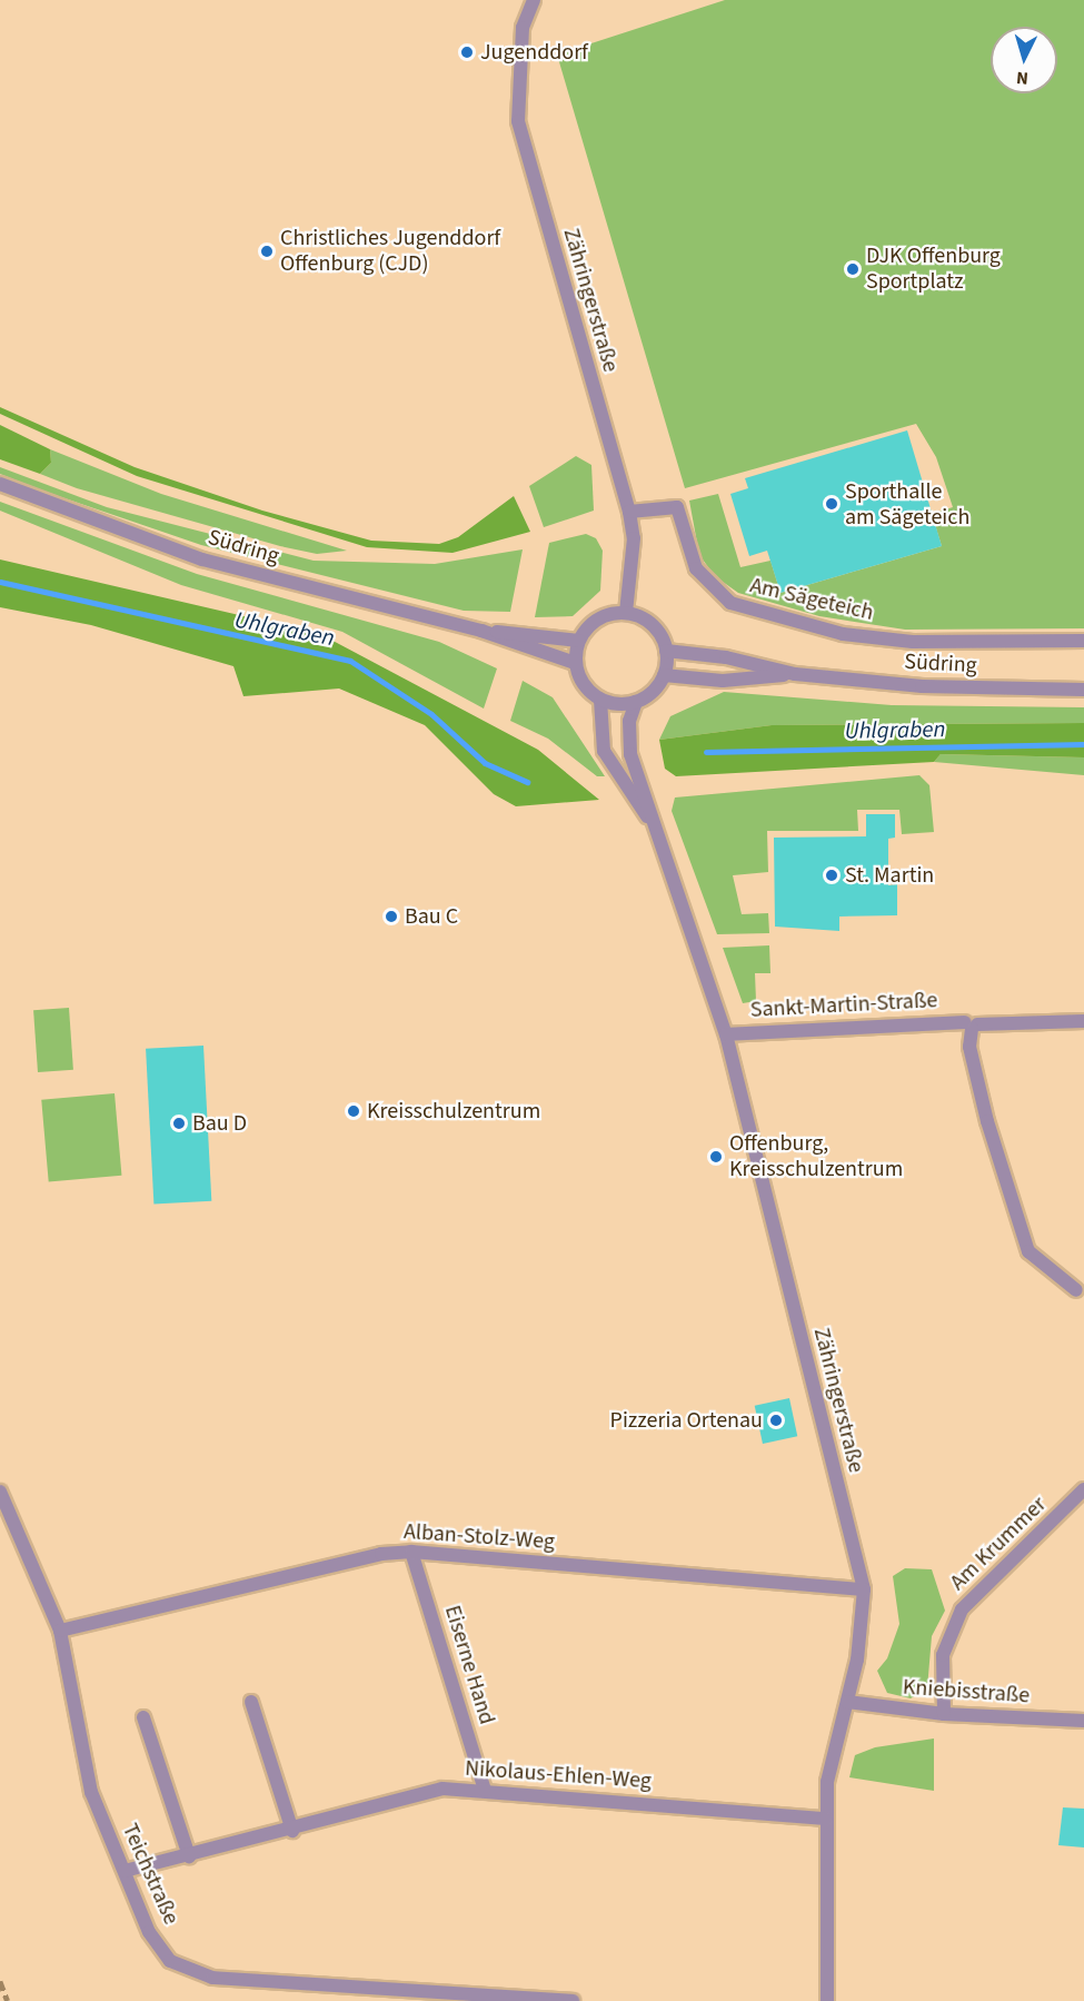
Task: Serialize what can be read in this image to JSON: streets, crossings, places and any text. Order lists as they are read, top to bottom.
{
  "streets": {
    "street": [
      "Zähringerstraße",
      "Südring",
      "Am Sägeteich",
      "Sankt-Martin-Straße",
      "Alban-Stolz-Weg",
      "Am Krummer",
      "Eiserne Hand",
      "Kniebisstraße",
      "Nikolaus-Ehlen-Weg",
      "Teichstraße"
    ]
  },
  "crossings": [
    ["Zähringerstraße", "Südring"],
    ["Zähringerstraße", "Am Sägeteich"],
    ["Zähringerstraße", "Sankt-Martin-Straße"],
    ["Zähringerstraße", "Alban-Stolz-Weg"],
    ["Zähringerstraße", "Kniebisstraße"],
    ["Zähringerstraße", "Nikolaus-Ehlen-Weg"],
    ["Alban-Stolz-Weg", "Eiserne Hand"],
    ["Alban-Stolz-Weg", "Teichstraße"],
    ["Am Krummer", "Kniebisstraße"],
    ["Eiserne Hand", "Nikolaus-Ehlen-Weg"],
    ["Nikolaus-Ehlen-Weg", "Teichstraße"]
  ],
  "water": ["Uhlgraben"],
  "places": [
    "Jugenddorf",
    "Christliches Jugenddorf Offenburg (CJD)",
    "DJK Offenburg Sportplatz",
    "Sporthalle am Sägeteich",
    "St. Martin",
    "Bau C",
    "Kreisschulzentrum",
    "Bau D",
    "Offenburg, Kreisschulzentrum",
    "Pizzeria Ortenau"
  ],
  "north": "bottom"
}
